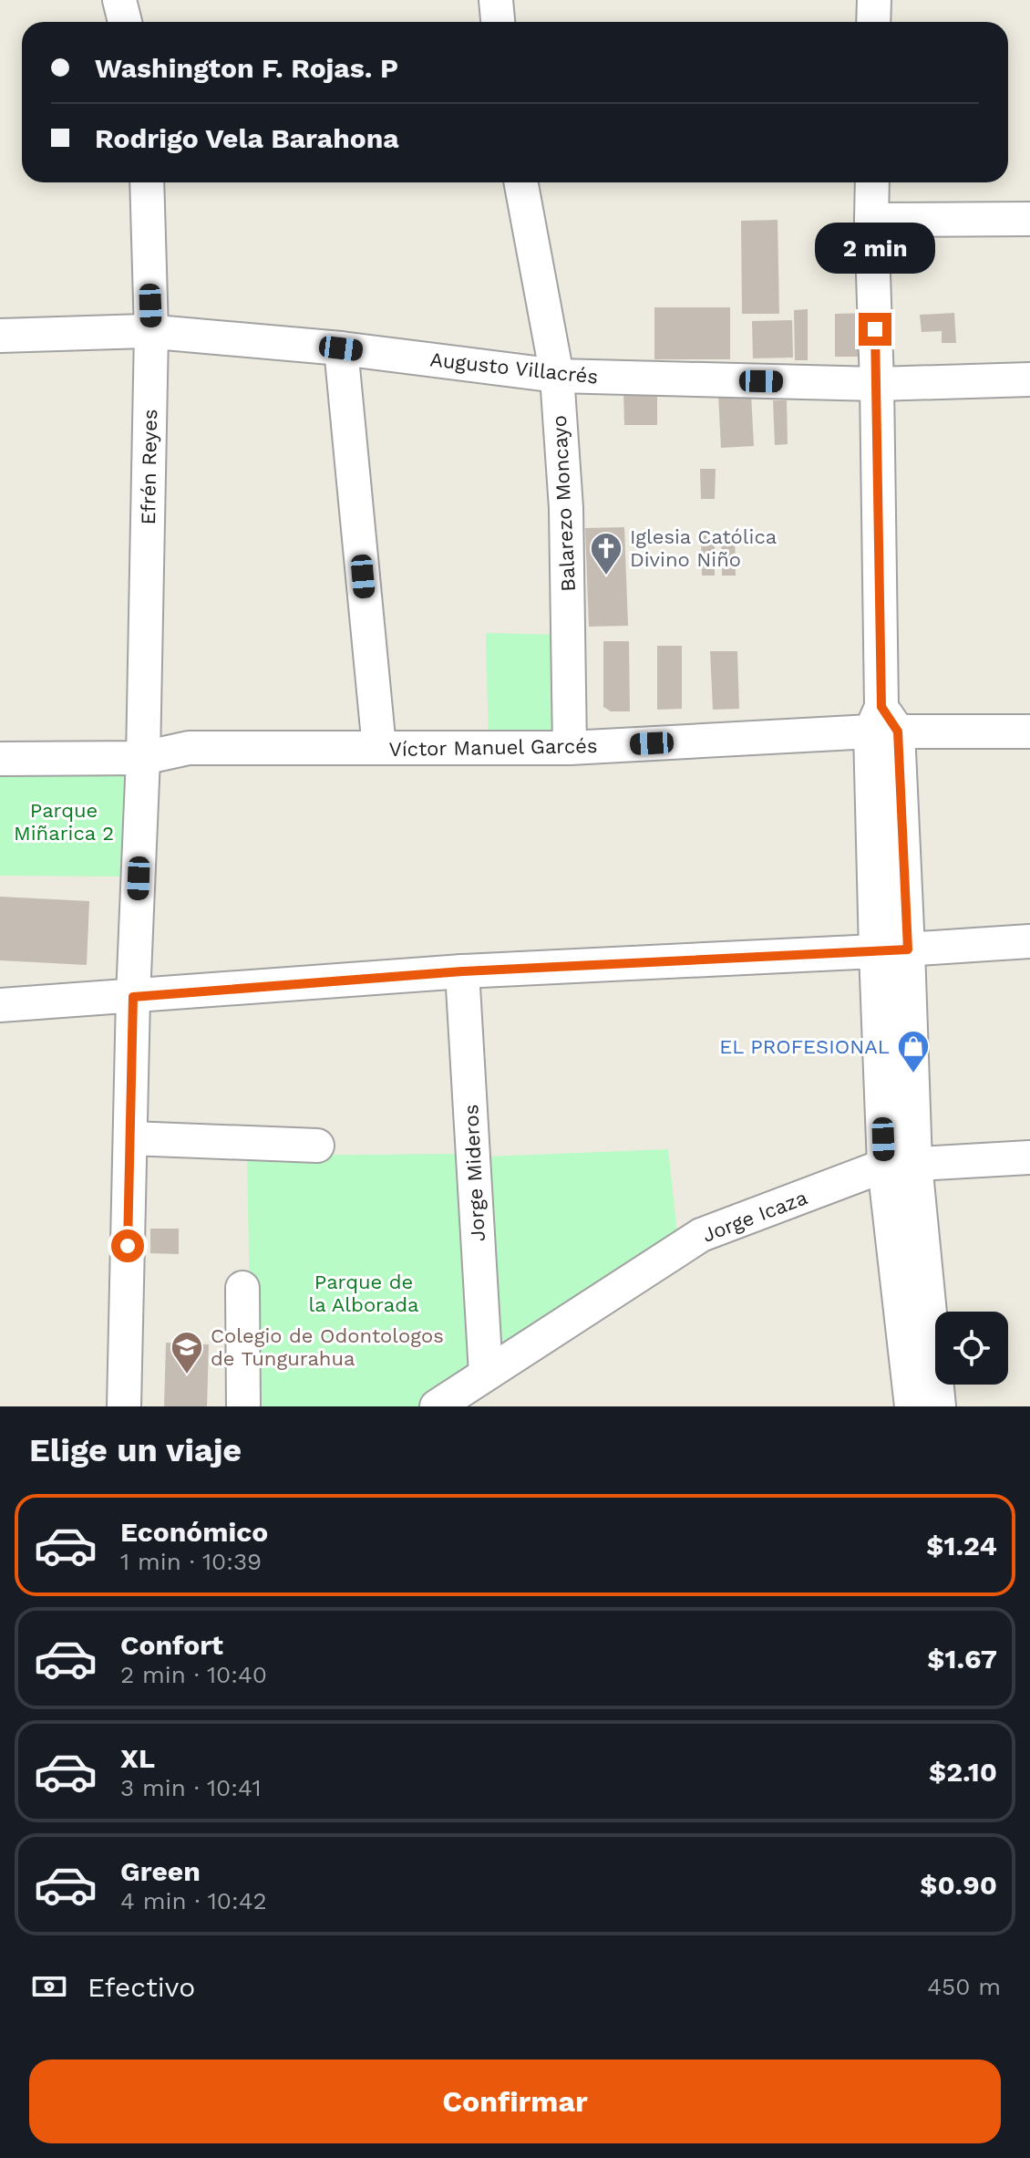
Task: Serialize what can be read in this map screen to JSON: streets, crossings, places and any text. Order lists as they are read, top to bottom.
{
  "streets": {
    "street": [
      "Augusto Villacrés",
      "Efrén Reyes",
      "Balarezo Moncayo",
      "Víctor Manuel Garcés",
      "Jorge Mideros",
      "Jorge Icaza"
    ]
  },
  "crossings": [
    ["Augusto Villacrés", "Efrén Reyes"],
    ["Augusto Villacrés", "Balarezo Moncayo"],
    ["Efrén Reyes", "Víctor Manuel Garcés"],
    ["Balarezo Moncayo", "Víctor Manuel Garcés"],
    ["Jorge Mideros", "Jorge Icaza"]
  ],
  "parks": ["Parque Miñarica 2", "Parque de la Alborada"],
  "places": {
    "church": ["Iglesia Católica Divino Niño"],
    "shop": ["EL PROFESIONAL"],
    "school or university": ["Colegio de Odontologos de Tungurahua"]
  },
  "page": {
    "banner": ["Washington F. Rojas. P", "Rodrigo Vela Barahona"],
    "bubble": "2 min",
    "heading": "Elige un viaje",
    "list": [
      {
        "name": "Económico",
        "note": "1 min · 10:39",
        "value": "$1.24"
      },
      {
        "name": "Confort",
        "note": "2 min · 10:40",
        "value": "$1.67"
      },
      {
        "name": "XL",
        "note": "3 min · 10:41",
        "value": "$2.10"
      },
      {
        "name": "Green",
        "note": "4 min · 10:42",
        "value": "$0.90"
      }
    ],
    "pay": ["Efectivo", "450 m"],
    "buttons": "Confirmar"
  }
}
